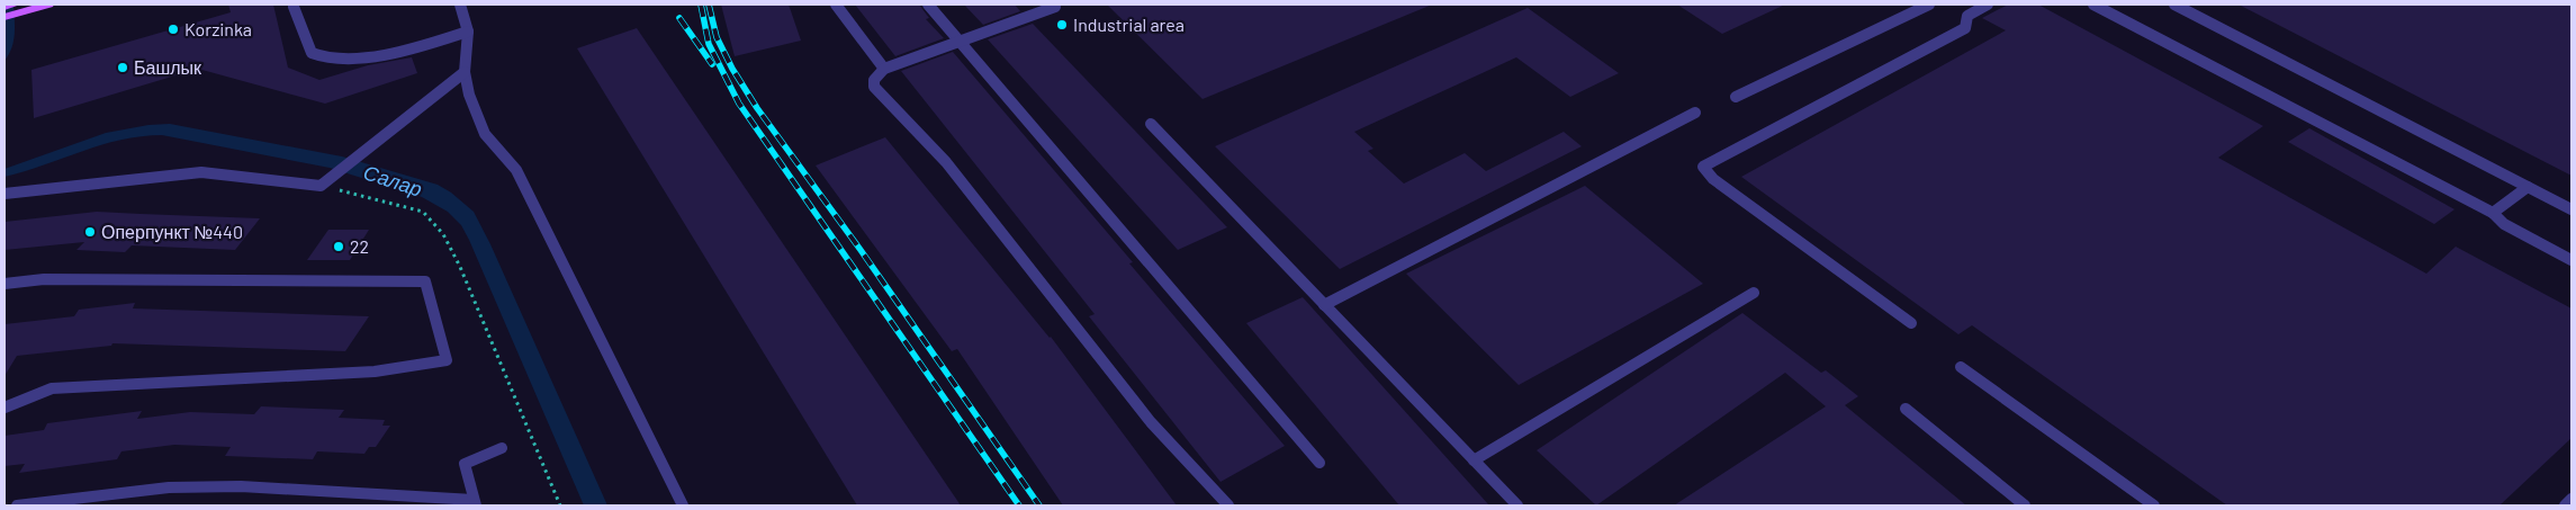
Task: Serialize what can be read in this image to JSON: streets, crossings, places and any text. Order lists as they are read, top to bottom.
{
  "water": ["Салар"],
  "places": [
    "Industrial area",
    "Korzinka",
    "Башлык",
    "Оперпункт №440",
    "22"
  ]
}
